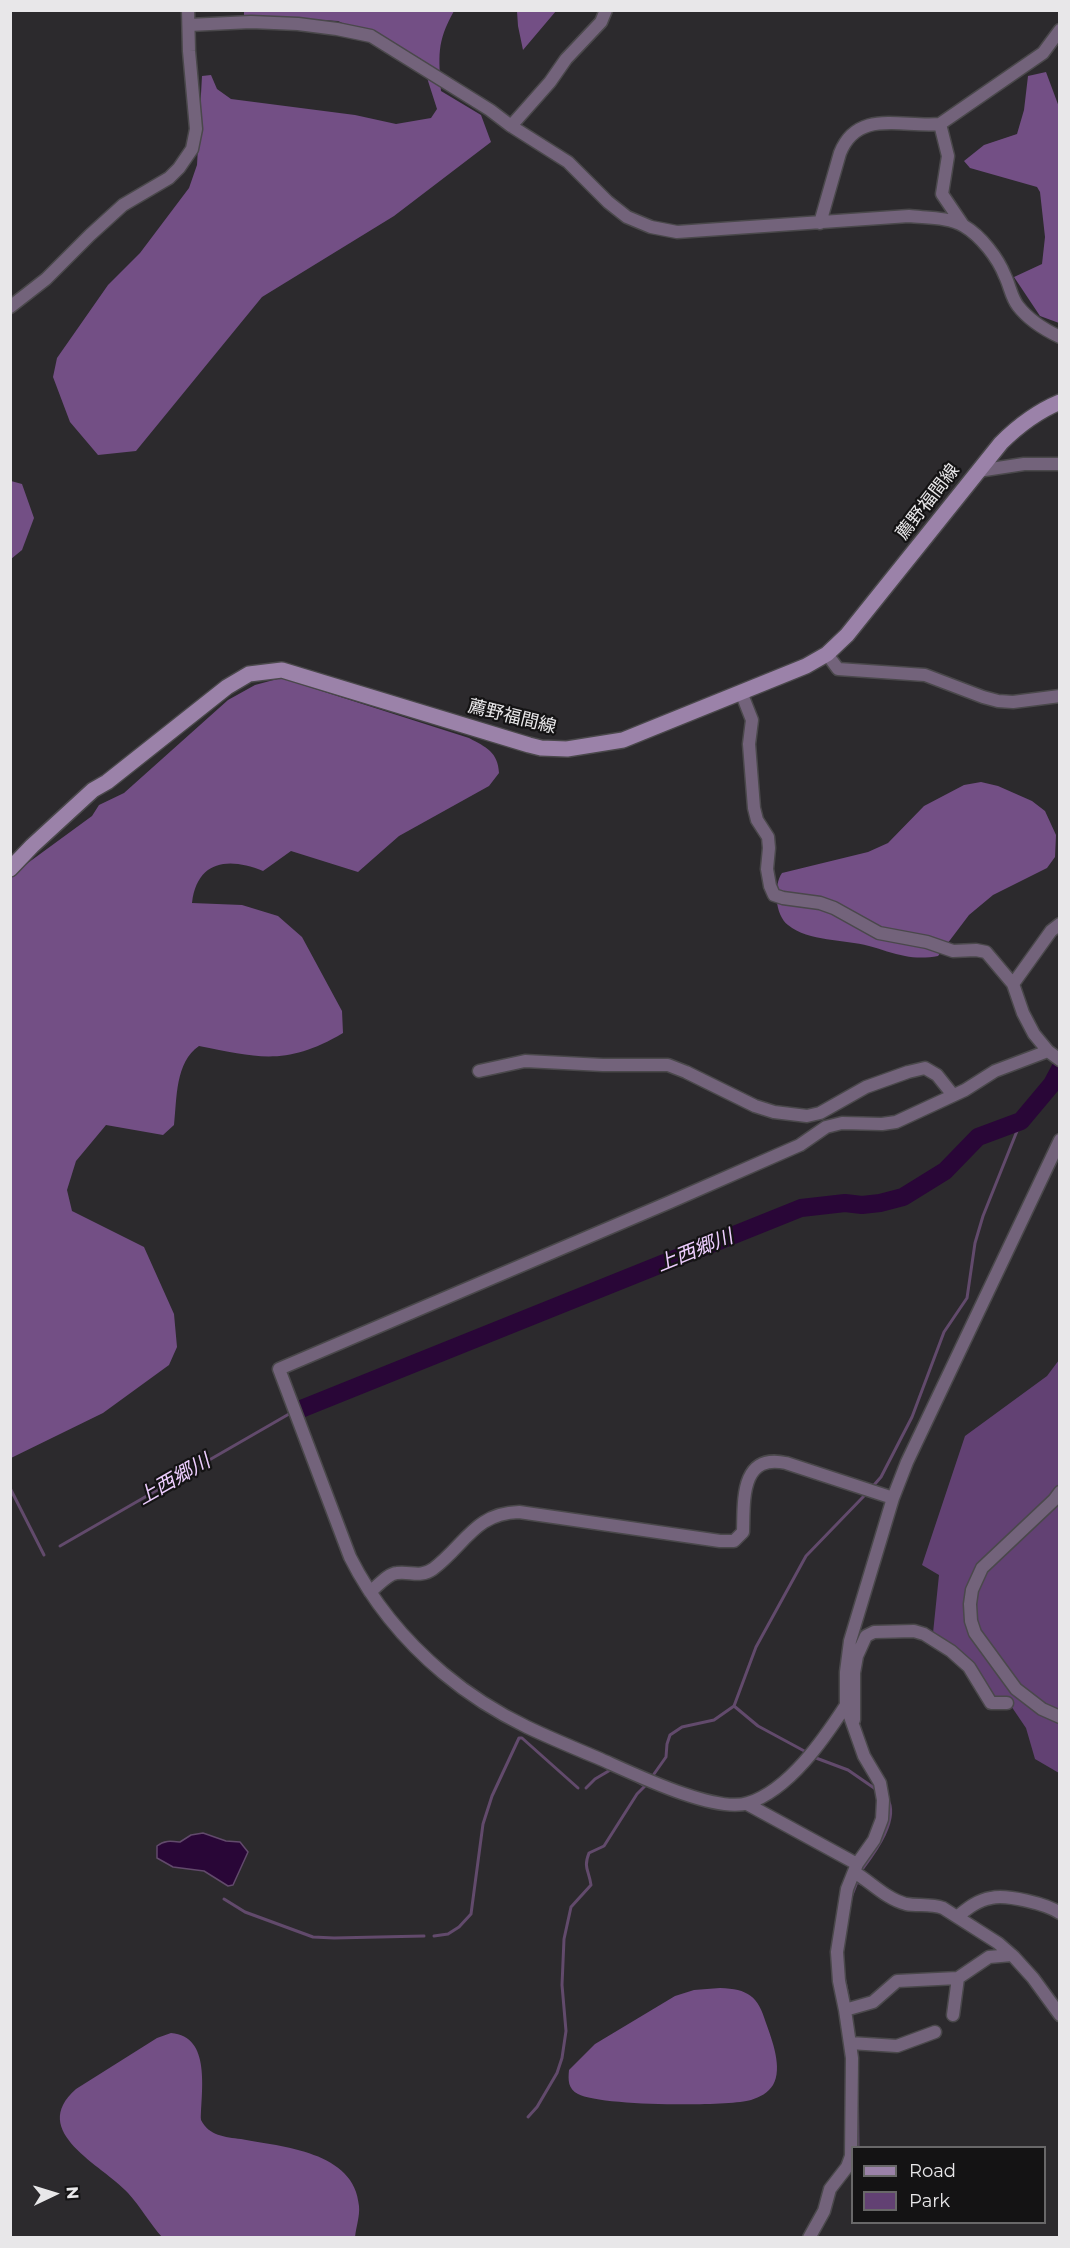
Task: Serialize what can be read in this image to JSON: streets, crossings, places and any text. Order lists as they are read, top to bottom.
{
  "streets": {
    "main road": ["薦野福間線"]
  },
  "water": ["上西郷川"],
  "legend": ["Road", "Park"],
  "north": "right"
}
